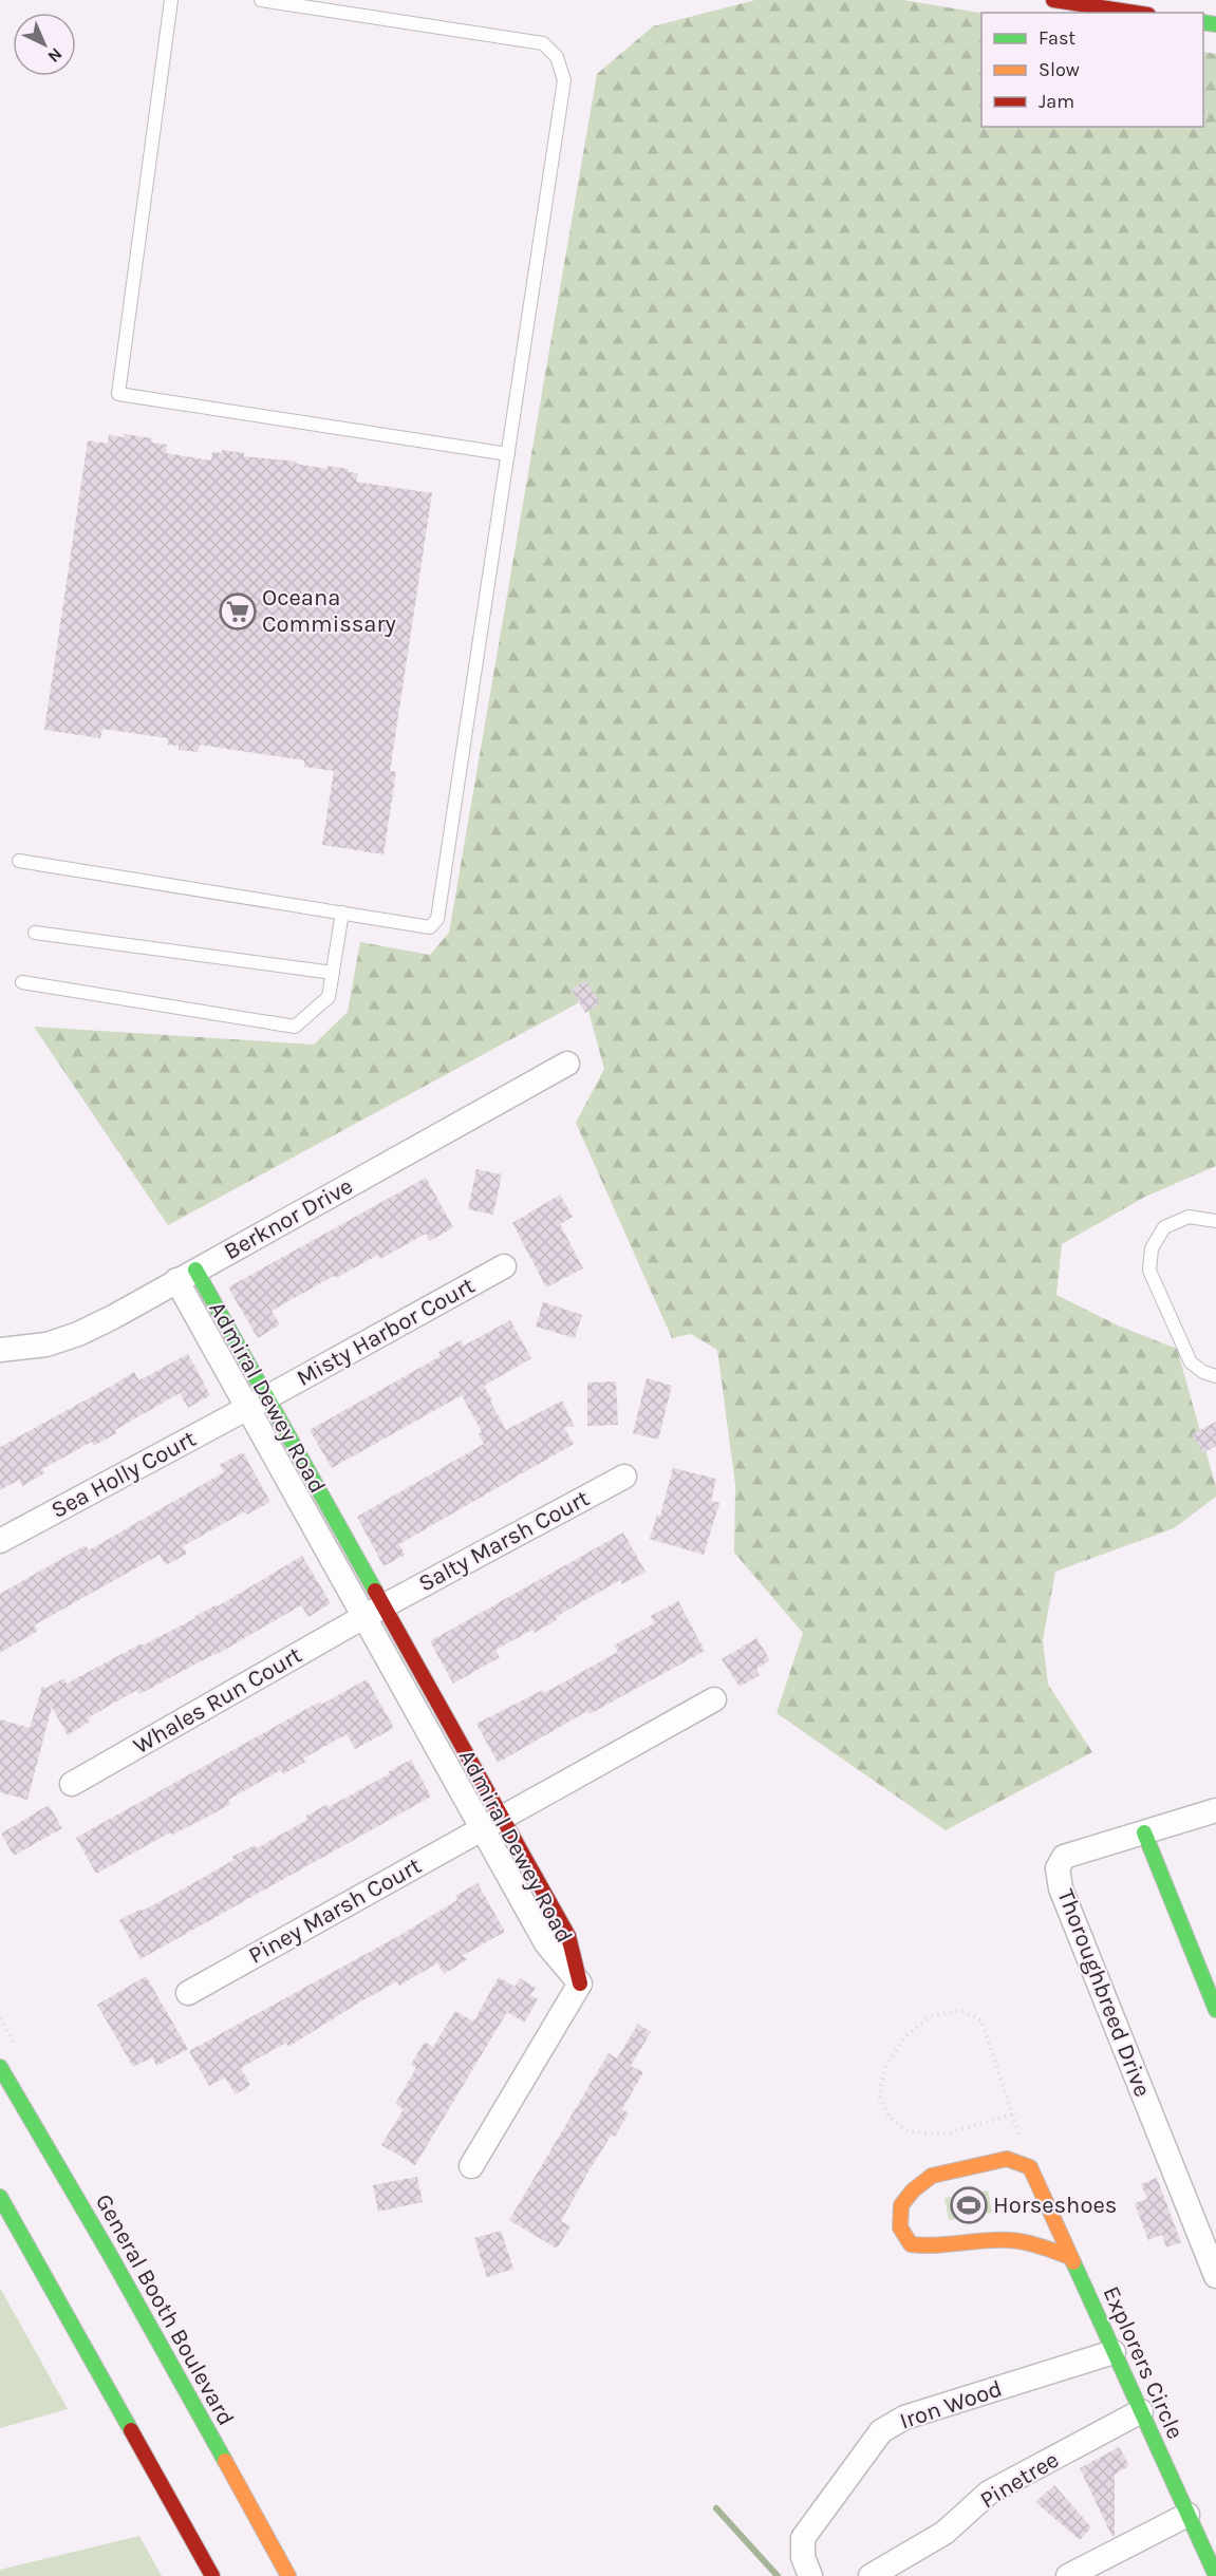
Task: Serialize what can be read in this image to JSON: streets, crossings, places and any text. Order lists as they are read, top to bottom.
{
  "streets": {
    "main road": ["General Booth Boulevard", "Explorers Circle"],
    "street": [
      "Berknor Drive",
      "Misty Harbor Court",
      "Admiral Dewey Road",
      "Sea Holly Court",
      "Salty Marsh Court",
      "Whales Run Court",
      "Piney Marsh Court",
      "Thoroughbreed Drive",
      "Iron Wood",
      "Pinetree"
    ]
  },
  "crossings": [
    ["Berknor Drive", "Admiral Dewey Road"],
    ["Misty Harbor Court", "Admiral Dewey Road"],
    ["Misty Harbor Court", "Sea Holly Court"],
    ["Admiral Dewey Road", "Sea Holly Court"],
    ["Admiral Dewey Road", "Salty Marsh Court"],
    ["Admiral Dewey Road", "Whales Run Court"],
    ["Admiral Dewey Road", "Piney Marsh Court"],
    ["Salty Marsh Court", "Whales Run Court"],
    ["Explorers Circle", "Iron Wood"],
    ["Explorers Circle", "Pinetree"]
  ],
  "places": {
    "supermarket": ["Oceana Commissary"],
    "sports": ["Horseshoes"]
  },
  "legend": ["Fast", "Slow", "Jam"],
  "north": "bottom right"
}
